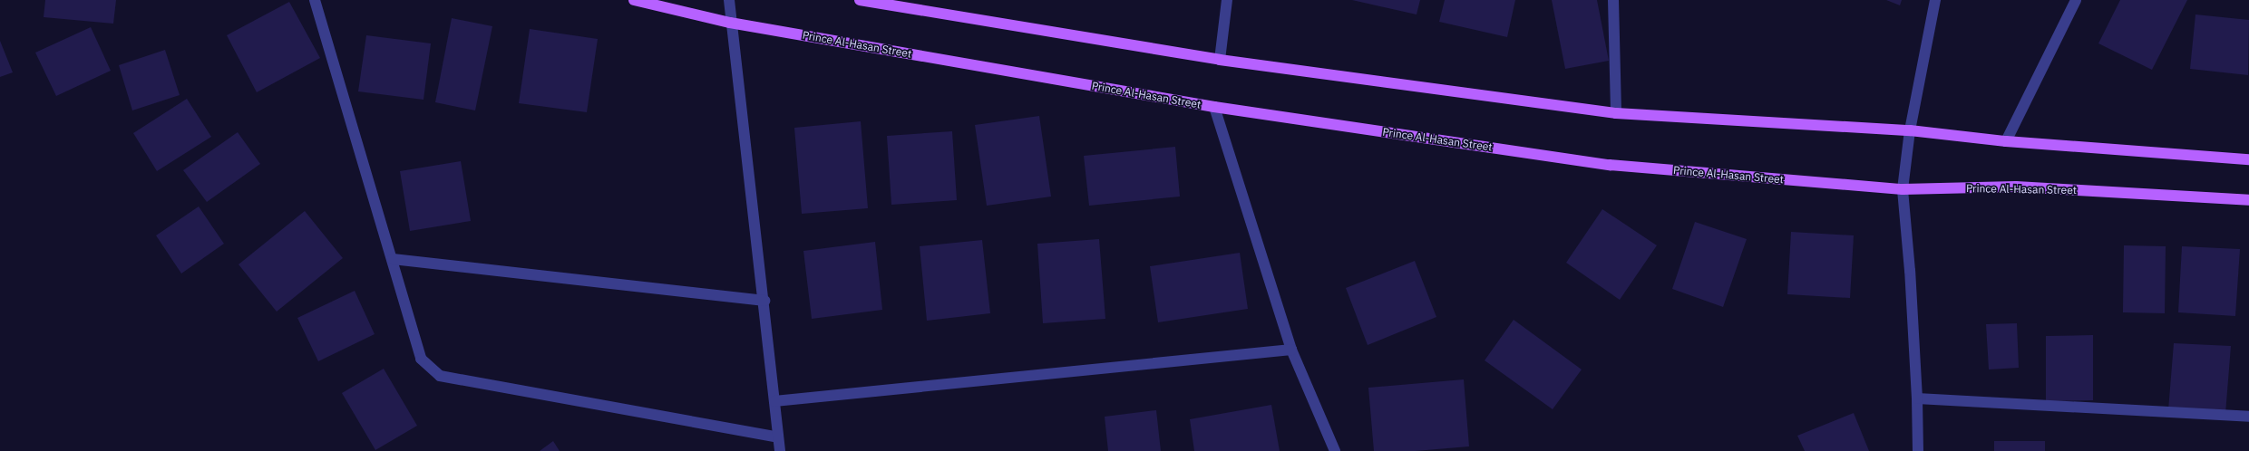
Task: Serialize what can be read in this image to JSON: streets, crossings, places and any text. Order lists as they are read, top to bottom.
{
  "streets": {
    "main road": ["Prince Al-Hasan Street"]
  }
}
